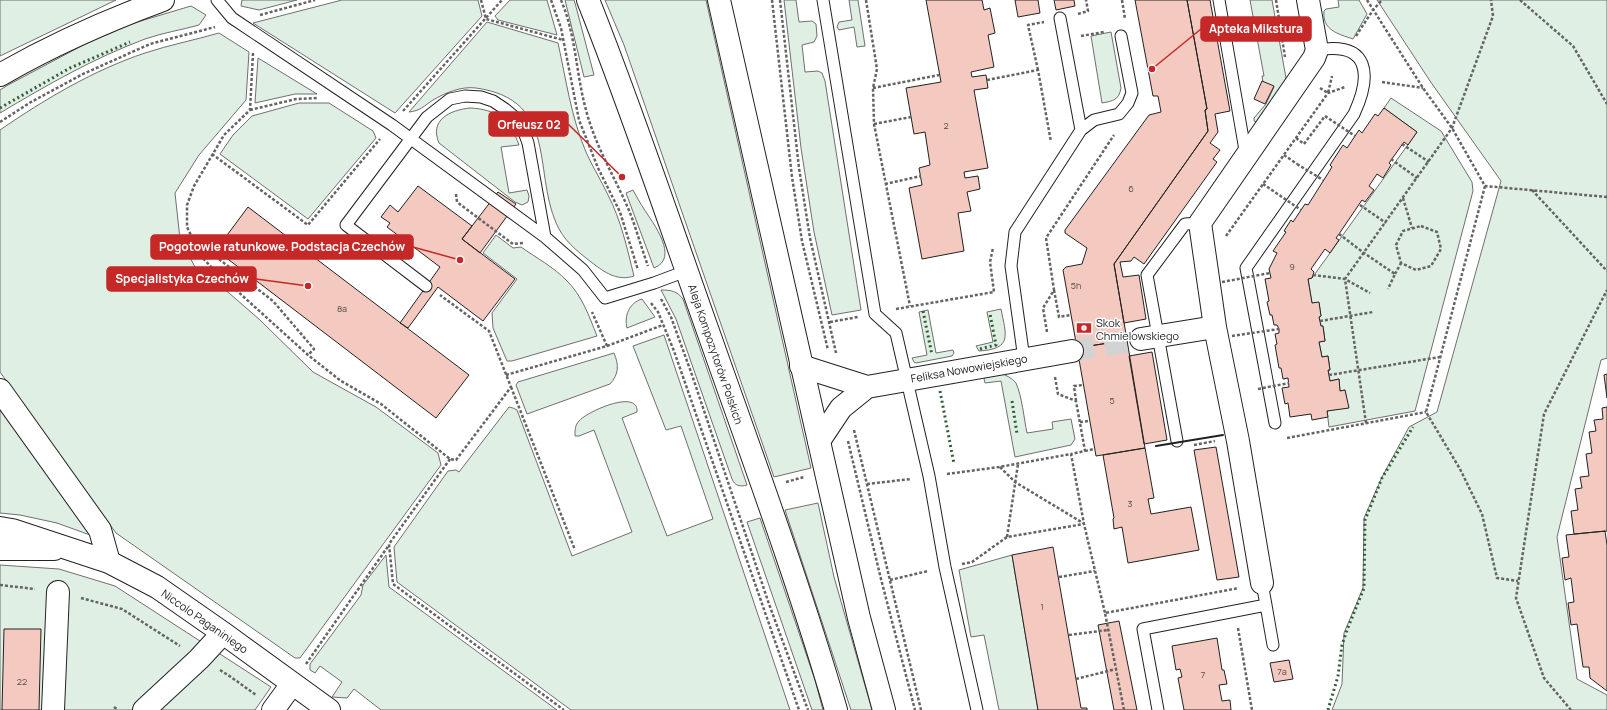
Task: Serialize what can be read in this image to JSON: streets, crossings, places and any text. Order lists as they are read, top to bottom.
{
  "streets": {
    "street": ["Aleja Kompozytorów Polskich", "Feliksa Nowowiejskiego", "Niccolo Paganiniego"]
  },
  "places": {
    "other": [
      "Apteka Mikstura",
      "Orfeusz 02",
      "Pogotowie ratunkowe. Podstacja Czechów",
      "Specjalistyka Czechów"
    ],
    "bank": ["Skok Chmielowskiego"]
  },
  "house_numbers": [
    "2",
    "6",
    "9",
    "5h",
    "8a",
    "5",
    "3",
    "1",
    "7a",
    "7",
    "22"
  ]
}
